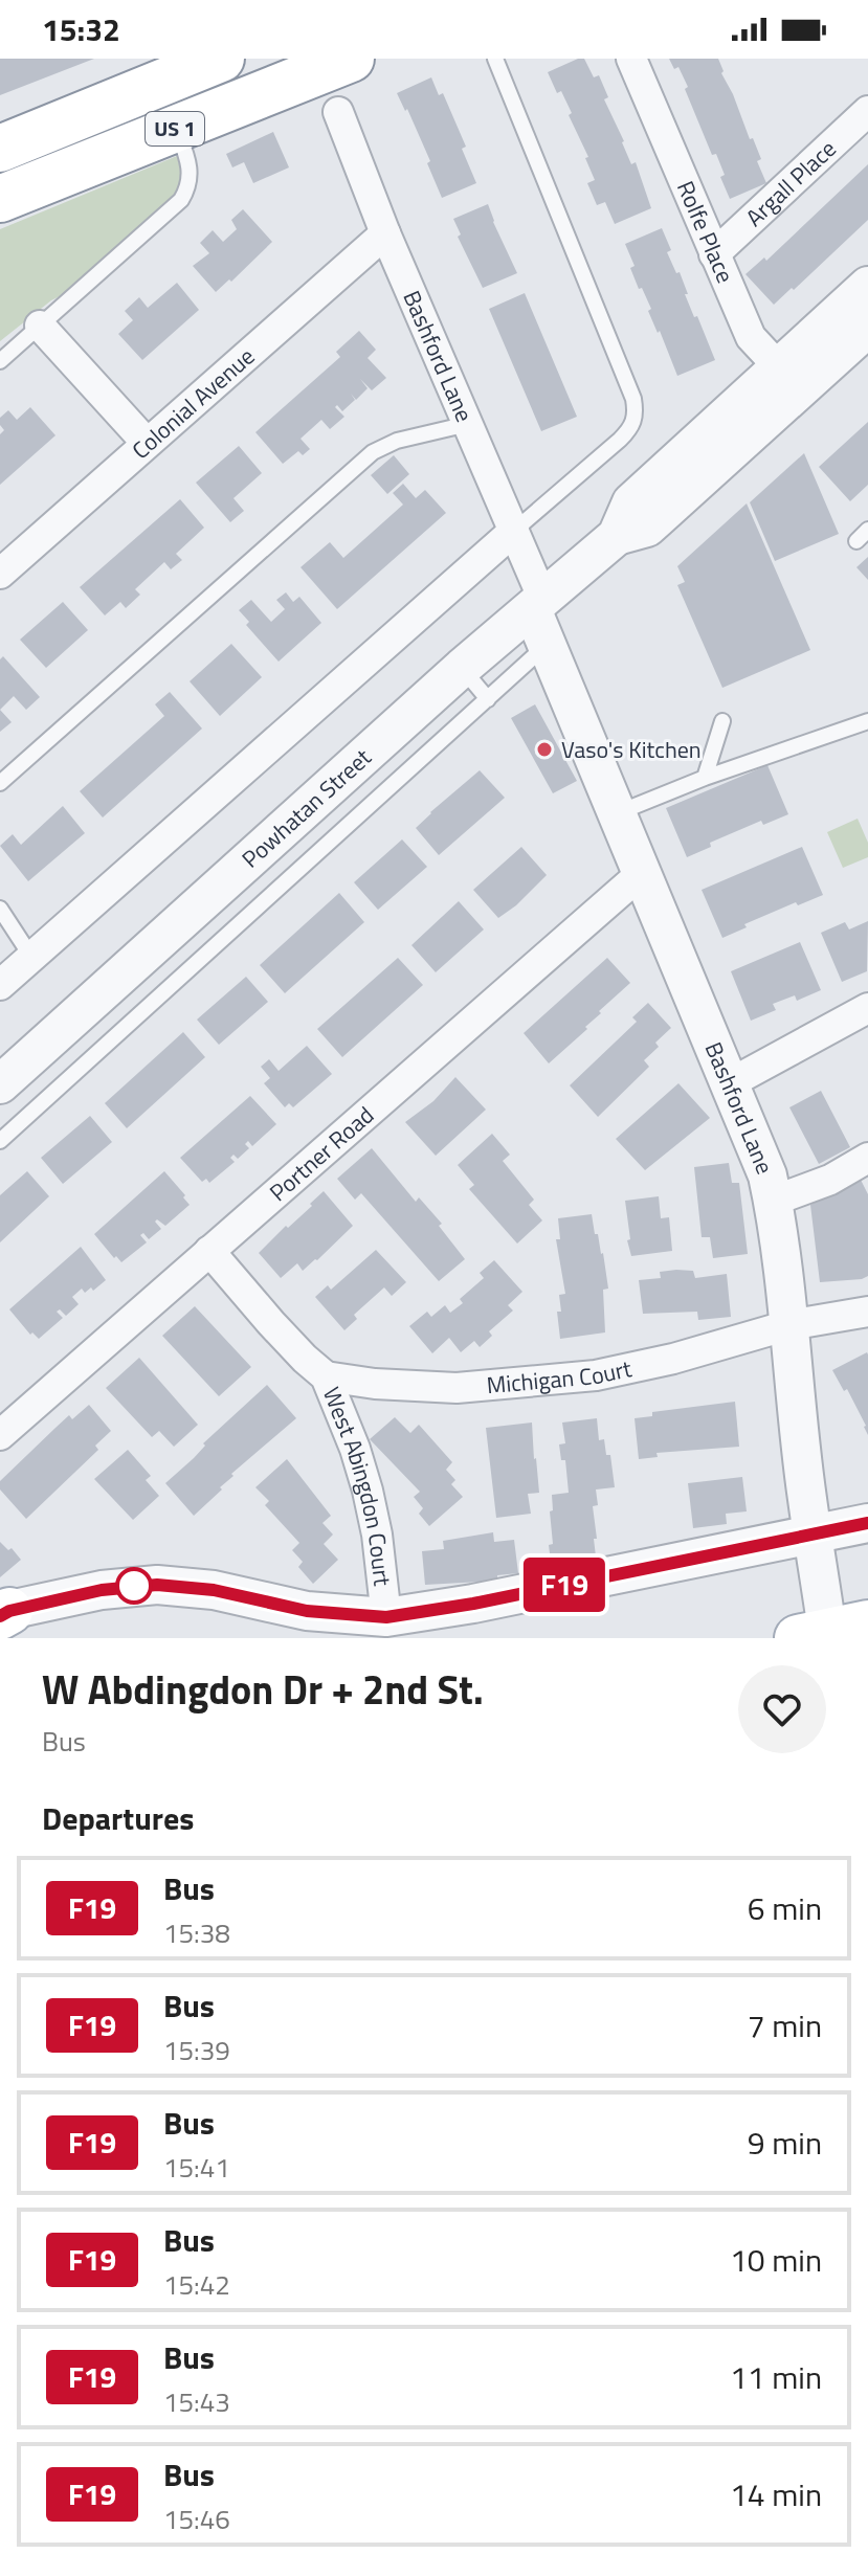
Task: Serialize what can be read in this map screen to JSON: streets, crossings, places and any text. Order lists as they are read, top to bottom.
{
  "streets": {
    "highway": ["US 1"],
    "street": [
      "Argall Place",
      "Rolfe Place",
      "Bashford Lane",
      "Colonial Avenue",
      "Powhatan Street",
      "Portner Road",
      "Michigan Court",
      "West Abingdon Court"
    ]
  },
  "crossings": [
    ["Argall Place", "Rolfe Place"],
    ["Rolfe Place", "Powhatan Street"],
    ["Bashford Lane", "Colonial Avenue"],
    ["Bashford Lane", "Powhatan Street"],
    ["Bashford Lane", "Portner Road"],
    ["Bashford Lane", "Michigan Court"],
    ["Portner Road", "West Abingdon Court"],
    ["Michigan Court", "West Abingdon Court"]
  ],
  "places": ["Vaso's Kitchen"],
  "lines": ["bus line F19"],
  "page": {
    "status": "15:32",
    "on_map": "F19",
    "heading": [
      ["W Abdingdon Dr + 2nd St.", "Bus"],
      "Departures"
    ],
    "list": [
      {
        "mark": "F19",
        "name": "Bus",
        "note": "15:38",
        "value": "6 min"
      },
      {
        "mark": "F19",
        "name": "Bus",
        "note": "15:39",
        "value": "7 min"
      },
      {
        "mark": "F19",
        "name": "Bus",
        "note": "15:41",
        "value": "9 min"
      },
      {
        "mark": "F19",
        "name": "Bus",
        "note": "15:42",
        "value": "10 min"
      },
      {
        "mark": "F19",
        "name": "Bus",
        "note": "15:43",
        "value": "11 min"
      },
      {
        "mark": "F19",
        "name": "Bus",
        "note": "15:46",
        "value": "14 min"
      }
    ]
  }
}
